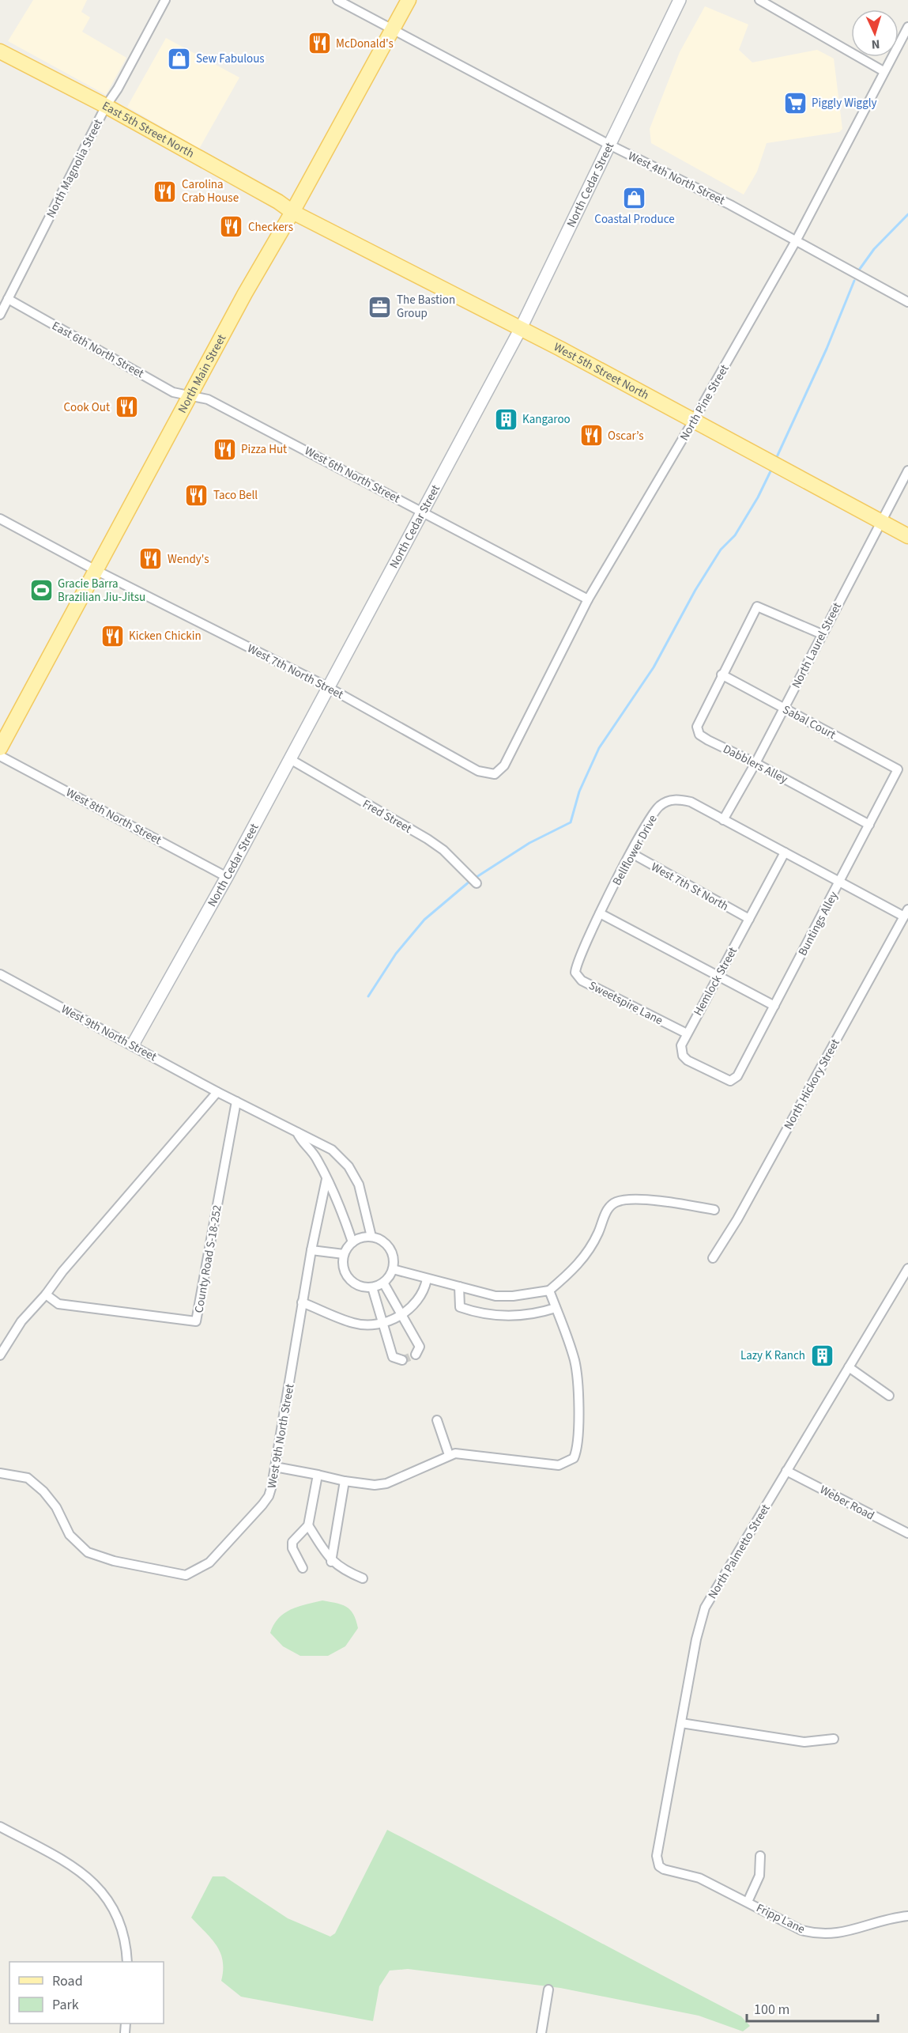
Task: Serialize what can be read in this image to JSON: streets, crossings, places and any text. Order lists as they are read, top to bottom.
{
  "streets": {
    "main road": ["East 5th Street North", "West 5th Street North", "North Main Street"],
    "street": [
      "North Magnolia Street",
      "West 4th North Street",
      "North Cedar Street",
      "East 6th North Street",
      "North Pine Street",
      "West 6th North Street",
      "North Laurel Street",
      "West 7th North Street",
      "Sabal Court",
      "Dabblers Alley",
      "West 8th North Street",
      "Fred Street",
      "Bellflower Drive",
      "West 7th St North",
      "Buntings Alley",
      "Hemlock Street",
      "Sweetspire Lane",
      "West 9th North Street",
      "North Hickory Street",
      "County Road S-18-252",
      "Weber Road",
      "North Palmetto Street",
      "Fripp Lane"
    ]
  },
  "crossings": [
    ["East 5th Street North", "North Magnolia Street"],
    ["East 5th Street North", "West 5th Street North"],
    ["East 5th Street North", "North Main Street"],
    ["North Magnolia Street", "East 6th North Street"],
    ["West 4th North Street", "North Cedar Street"],
    ["West 4th North Street", "North Main Street"],
    ["West 4th North Street", "North Pine Street"],
    ["North Cedar Street", "West 5th Street North"],
    ["North Cedar Street", "West 6th North Street"],
    ["North Cedar Street", "West 7th North Street"],
    ["North Cedar Street", "West 8th North Street"],
    ["North Cedar Street", "Fred Street"],
    ["North Cedar Street", "West 9th North Street"],
    ["East 6th North Street", "North Main Street"],
    ["East 6th North Street", "West 6th North Street"],
    ["West 5th Street North", "North Main Street"],
    ["West 5th Street North", "North Pine Street"],
    ["West 5th Street North", "North Laurel Street"],
    ["North Main Street", "West 6th North Street"],
    ["North Main Street", "West 7th North Street"],
    ["North Pine Street", "West 6th North Street"],
    ["North Pine Street", "West 7th North Street"],
    ["North Laurel Street", "Sabal Court"],
    ["North Laurel Street", "Dabblers Alley"],
    ["North Laurel Street", "Bellflower Drive"],
    ["Sabal Court", "Dabblers Alley"],
    ["Sabal Court", "Buntings Alley"],
    ["Dabblers Alley", "Buntings Alley"],
    ["Bellflower Drive", "West 7th St North"],
    ["Bellflower Drive", "Buntings Alley"],
    ["Bellflower Drive", "Hemlock Street"],
    ["Bellflower Drive", "Sweetspire Lane"],
    ["Bellflower Drive", "North Hickory Street"],
    ["West 7th St North", "Hemlock Street"],
    ["Buntings Alley", "Hemlock Street"],
    ["Hemlock Street", "Sweetspire Lane"],
    ["West 9th North Street", "County Road S-18-252"],
    ["Weber Road", "North Palmetto Street"],
    ["North Palmetto Street", "Fripp Lane"]
  ],
  "places": {
    "restaurant": [
      "McDonald's",
      "Carolina Crab House",
      "Checkers",
      "Cook Out",
      "Oscar’s",
      "Pizza Hut",
      "Taco Bell",
      "Wendy's",
      "Kicken Chickin"
    ],
    "shop": ["Sew Fabulous", "Coastal Produce"],
    "supermarket": ["Piggly Wiggly"],
    "office": ["The Bastion Group"],
    "building": ["Kangaroo", "Lazy K Ranch"],
    "sports": ["Gracie Barra Brazilian Jiu-Jitsu"]
  },
  "legend": ["Road", "Park"],
  "scale_bar": "100 m",
  "north": "bottom"
}
